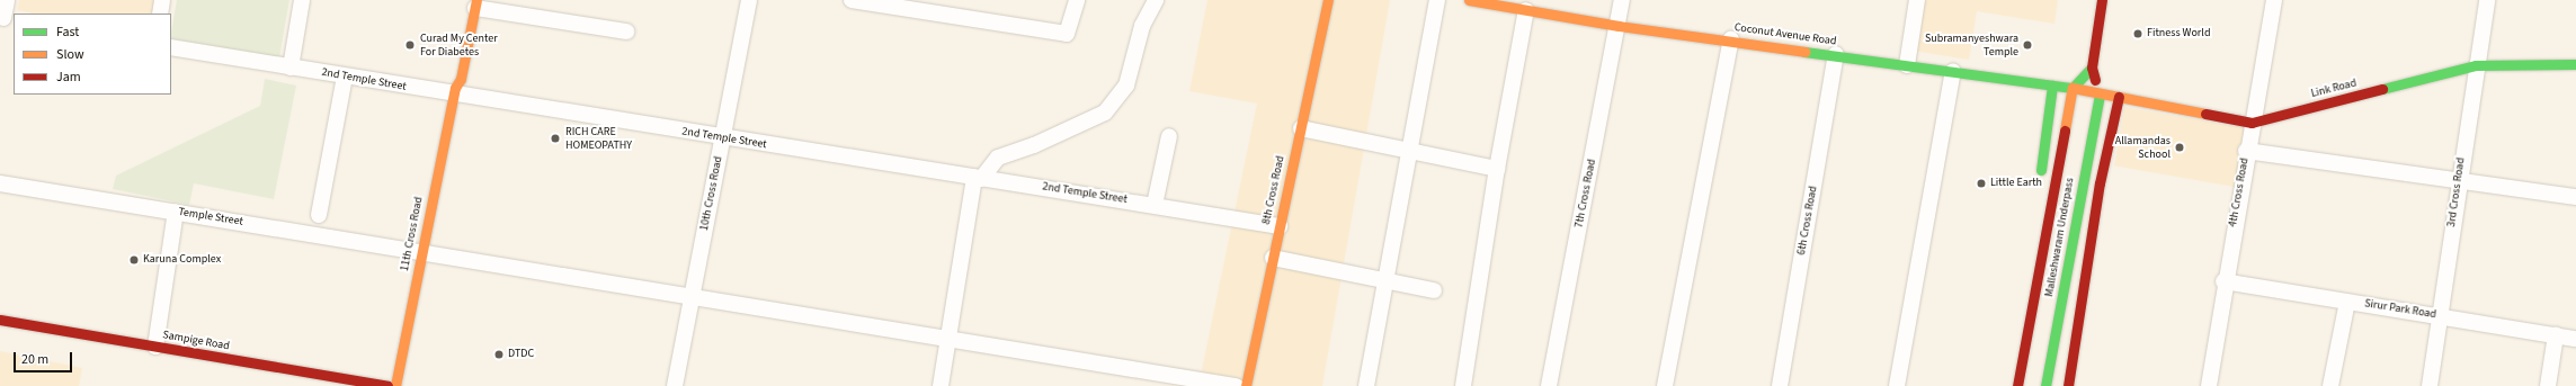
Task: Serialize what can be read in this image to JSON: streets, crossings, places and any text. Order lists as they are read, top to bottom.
{
  "streets": {
    "main road": [
      "Coconut Avenue Road",
      "Link Road",
      "8th Cross Road",
      "11th Cross Road",
      "Malleshwaram Underpass",
      "Sampige Road"
    ],
    "street": [
      "2nd Temple Street",
      "4th Cross Road",
      "3rd Cross Road",
      "10th Cross Road",
      "7th Cross Road",
      "Temple Street",
      "6th Cross Road",
      "Sirur Park Road"
    ]
  },
  "crossings": [
    ["Coconut Avenue Road", "Link Road"],
    ["Coconut Avenue Road", "7th Cross Road"],
    ["Coconut Avenue Road", "6th Cross Road"],
    ["Coconut Avenue Road", "Malleshwaram Underpass"],
    ["2nd Temple Street", "8th Cross Road"],
    ["2nd Temple Street", "10th Cross Road"],
    ["2nd Temple Street", "11th Cross Road"],
    ["Link Road", "4th Cross Road"],
    ["Link Road", "3rd Cross Road"],
    ["Link Road", "Malleshwaram Underpass"],
    ["4th Cross Road", "Sirur Park Road"],
    ["3rd Cross Road", "Sirur Park Road"],
    ["10th Cross Road", "Temple Street"],
    ["Temple Street", "11th Cross Road"]
  ],
  "places": [
    "Fitness World",
    "Curad My Center For Diabetes",
    "Subramanyeshwara Temple",
    "RICH CARE HOMEOPATHY",
    "Allamandas School",
    "Little Earth",
    "Karuna Complex",
    "DTDC"
  ],
  "legend": ["Fast", "Slow", "Jam"],
  "scale_bar": "20 m"
}
